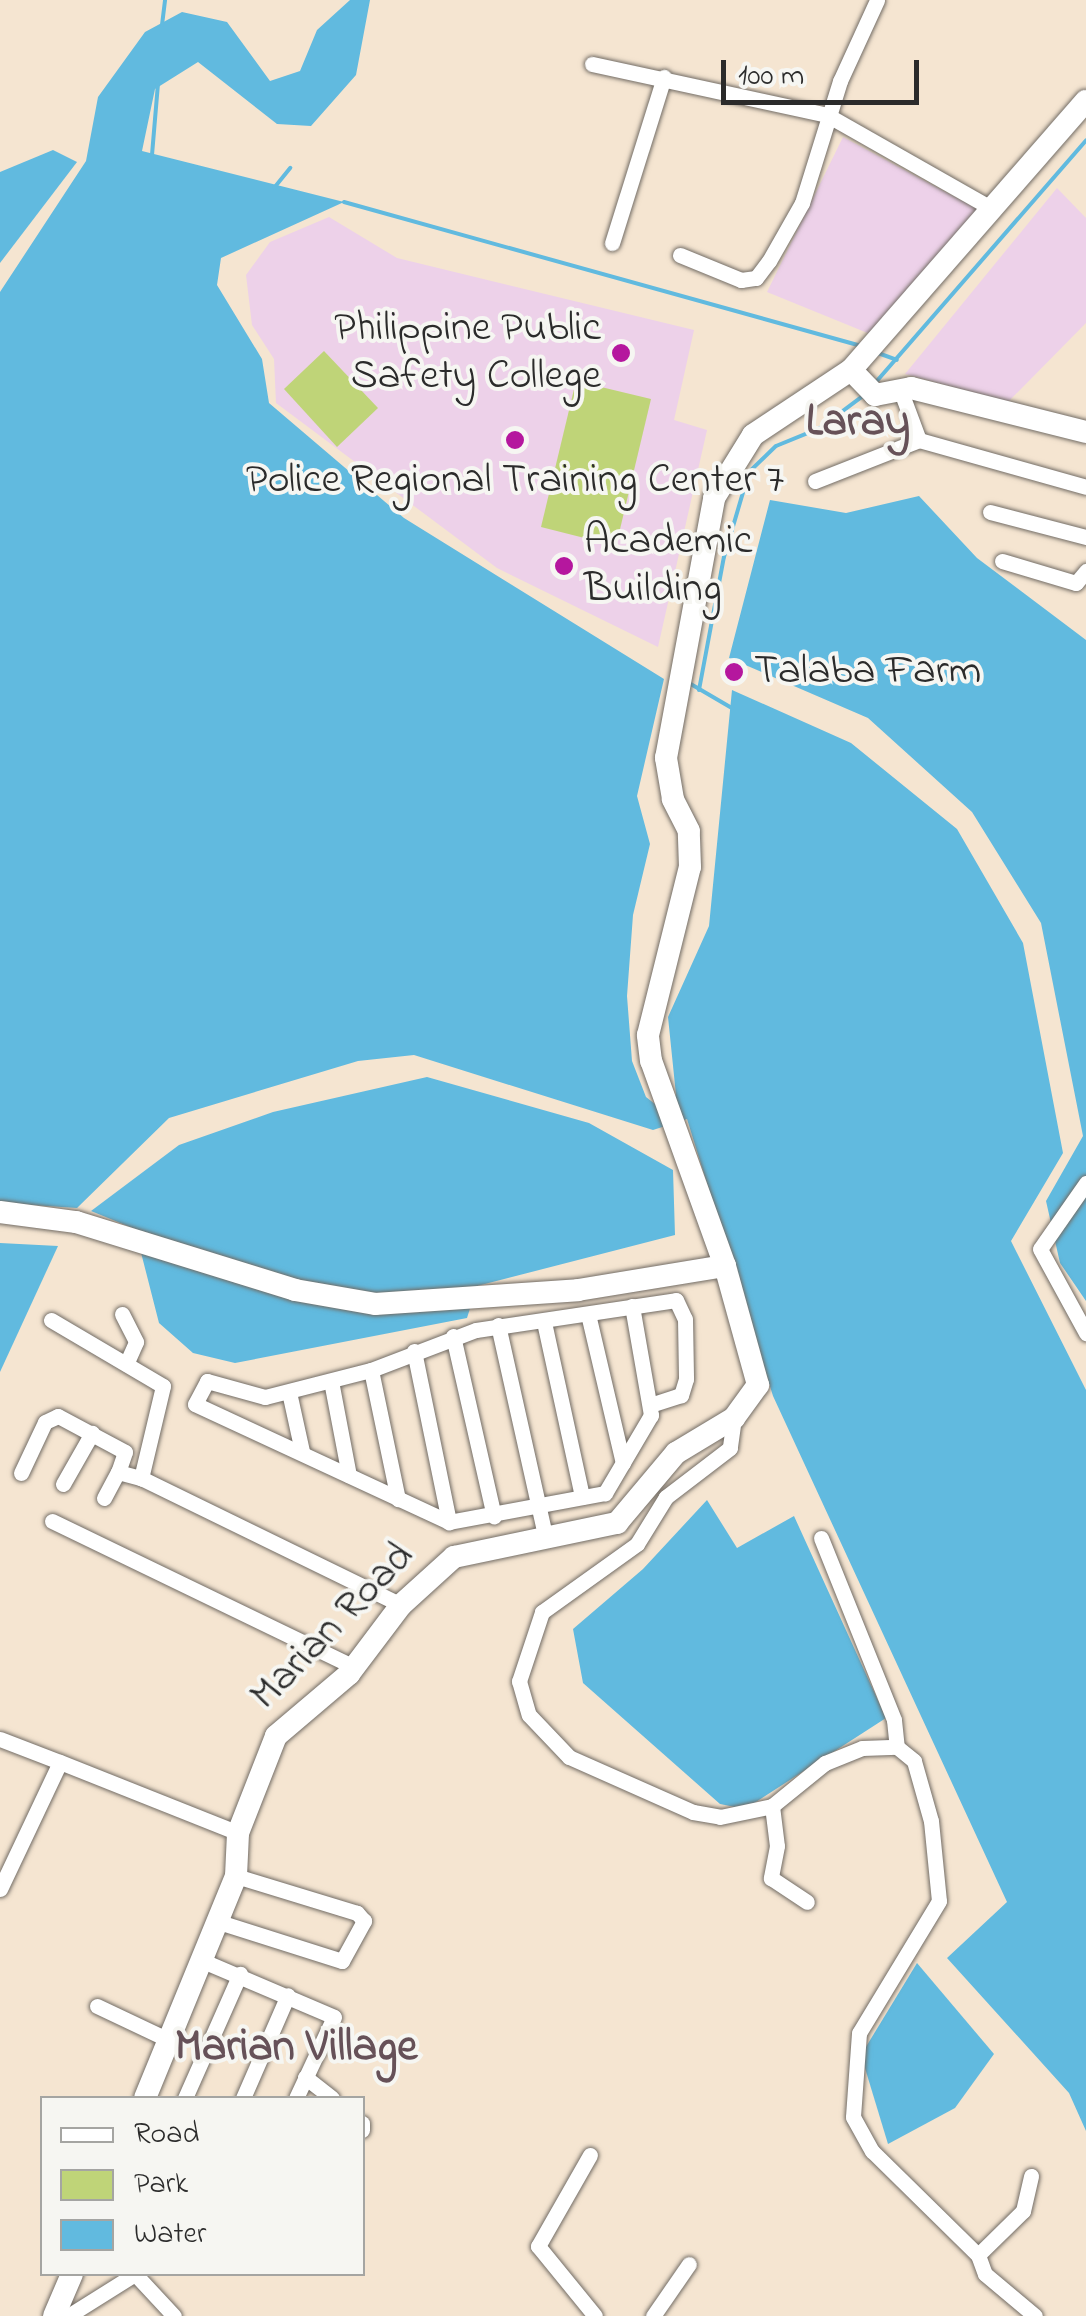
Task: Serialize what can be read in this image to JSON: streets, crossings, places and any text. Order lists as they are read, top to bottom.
{
  "streets": {
    "street": ["Marian Road"]
  },
  "districts": ["Laray", "Marian Village"],
  "places": [
    "Philippine Public Safety College",
    "Police Regional Training Center 7",
    "Academic Building",
    "Talaba Farm"
  ],
  "legend": ["Road", "Park", "Water"],
  "scale_bar": "100 m"
}
